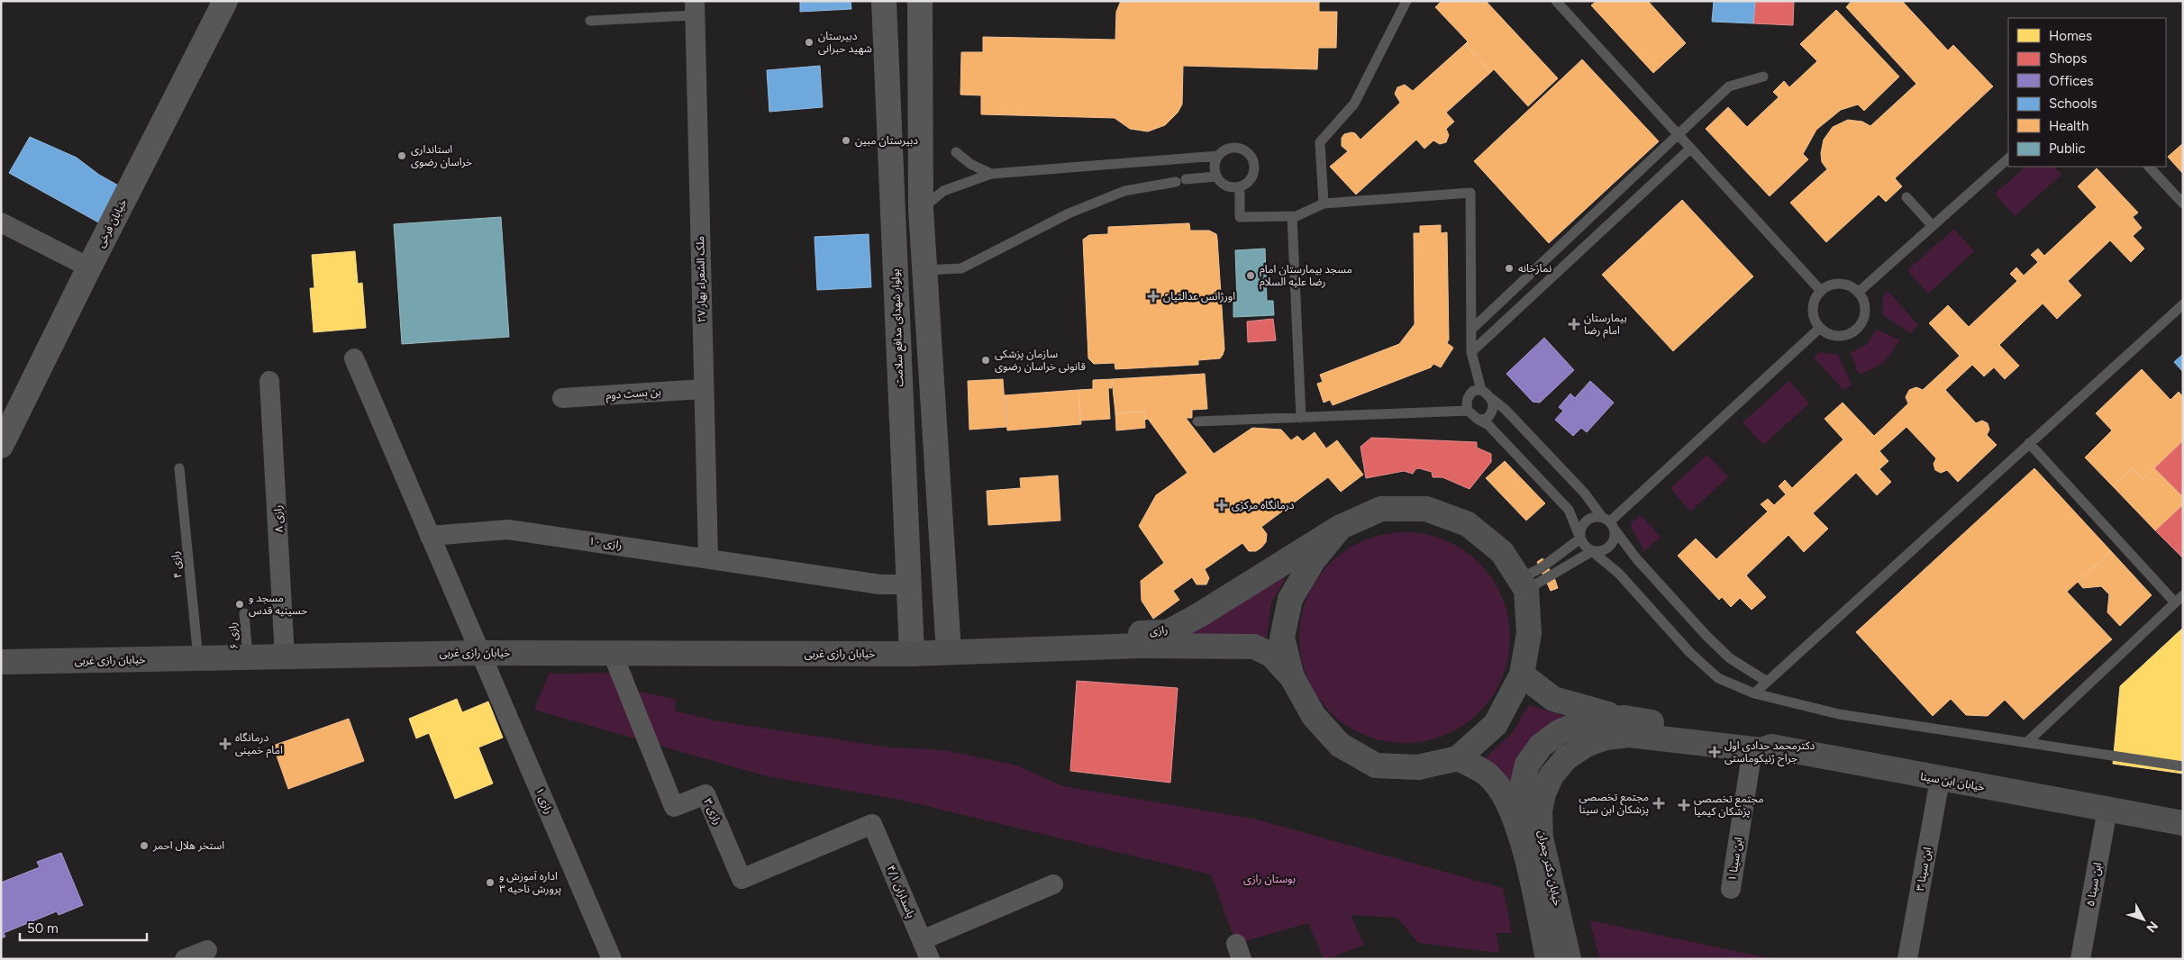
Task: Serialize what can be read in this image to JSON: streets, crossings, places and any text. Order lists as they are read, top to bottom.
{
  "streets": {
    "main road": [
      "رازی",
      "خیابان رازی غربی",
      "خیابان ابن سینا",
      "خیابان دکتر چمران"
    ],
    "street": [
      "خیابان فرخی",
      "ملک الشعراء بهار ۲۷",
      "بولوار شهدای مدافع سلامت",
      "بن بست دوم",
      "رازی ۸",
      "رازی ۱۰",
      "رازی ۱",
      "رازی ۳",
      "ابن سینا ۱",
      "ابن سینا ۳",
      "ابن سینا ۵",
      "پاسداران ۴/۱"
    ],
    "lane": ["رازی ۴", "رازی ۶"]
  },
  "crossings": [
    ["ملک الشعراء بهار ۲۷", "بن بست دوم"],
    ["ملک الشعراء بهار ۲۷", "رازی ۱۰"],
    ["بولوار شهدای مدافع سلامت", "رازی ۱۰"],
    ["بولوار شهدای مدافع سلامت", "خیابان رازی غربی"],
    ["رازی ۸", "خیابان رازی غربی"],
    ["رازی ۴", "خیابان رازی غربی"],
    ["رازی", "خیابان رازی غربی"],
    ["رازی ۶", "خیابان رازی غربی"],
    ["خیابان رازی غربی", "رازی ۱"],
    ["خیابان رازی غربی", "رازی ۳"],
    ["خیابان ابن سینا", "ابن سینا ۱"],
    ["خیابان ابن سینا", "خیابان دکتر چمران"],
    ["خیابان ابن سینا", "ابن سینا ۳"],
    ["خیابان ابن سینا", "ابن سینا ۵"],
    ["رازی ۳", "پاسداران ۴/۱"]
  ],
  "parks": ["بوستان رازی"],
  "places": {
    "other": [
      "دبیرستان شهید حبرانی",
      "دبیرستان مبین",
      "استانداری خراسان رضوی",
      "نمازخانه",
      "مسجد بیمارستان امام رضا علیه السلام",
      "سازمان پزشکی قانونی خراسان رضوی",
      "مسجد و حسینیه قدس",
      "استخر هلال احمر",
      "اداره آموزش و پرورش ناحیه ۳"
    ],
    "health": [
      "اورژانس عدالتیان",
      "بیمارستان امام رضا",
      "درمانگاه مرکزی",
      "درمانگاه امام خمینی",
      "دکترمحمد حدادی اول جراح ژنیکوماستی",
      "مجتمع تخصصی پزشکان ابن سینا",
      "مجتمع تخصصی پزشکان کیمیا"
    ]
  },
  "legend": [
    "Homes",
    "Shops",
    "Offices",
    "Schools",
    "Health",
    "Public"
  ],
  "scale_bar": "50 m",
  "north": "bottom right"
}
